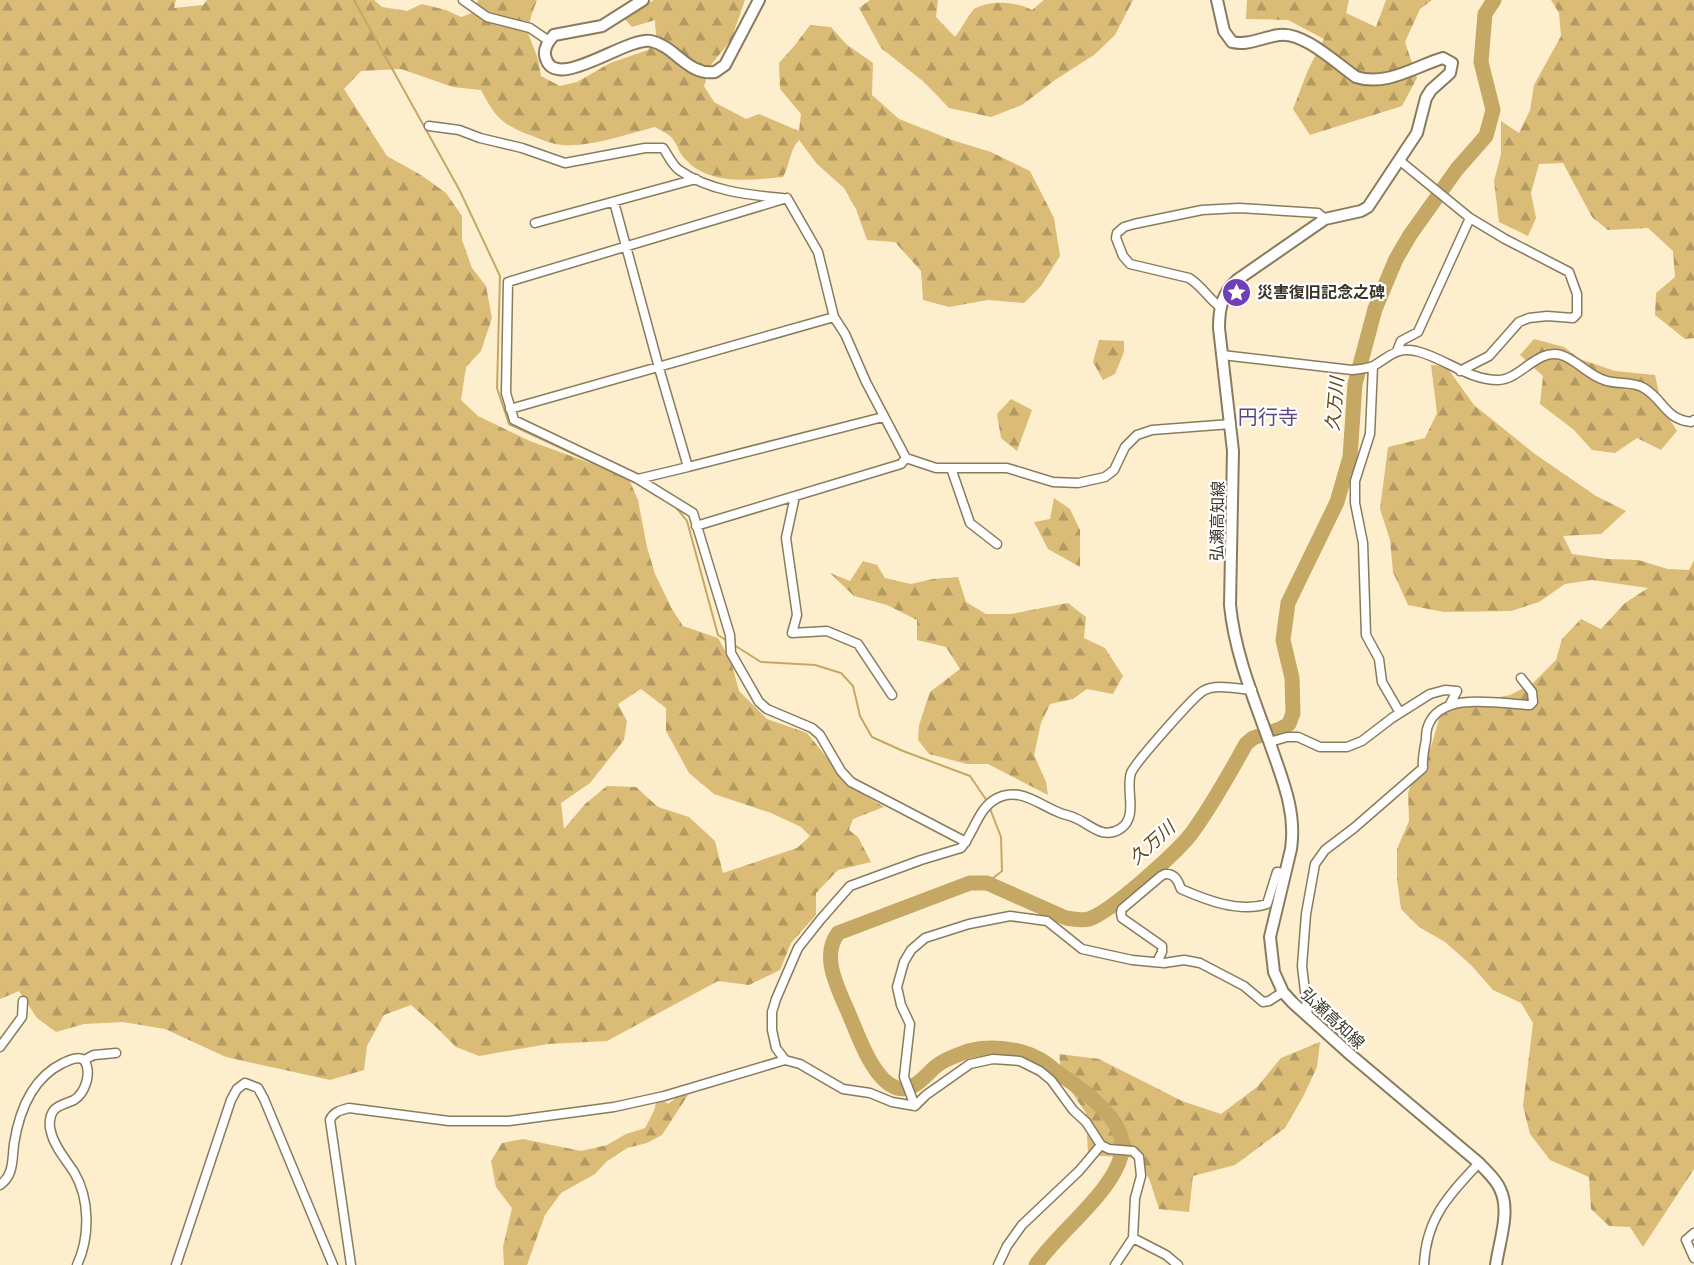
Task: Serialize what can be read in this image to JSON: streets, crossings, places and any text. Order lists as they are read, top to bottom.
{
  "streets": {
    "main road": ["弘瀬高知線"]
  },
  "districts": ["円行寺"],
  "water": ["久万川"],
  "places": {
    "place": ["災害復旧記念之碑"]
  }
}
